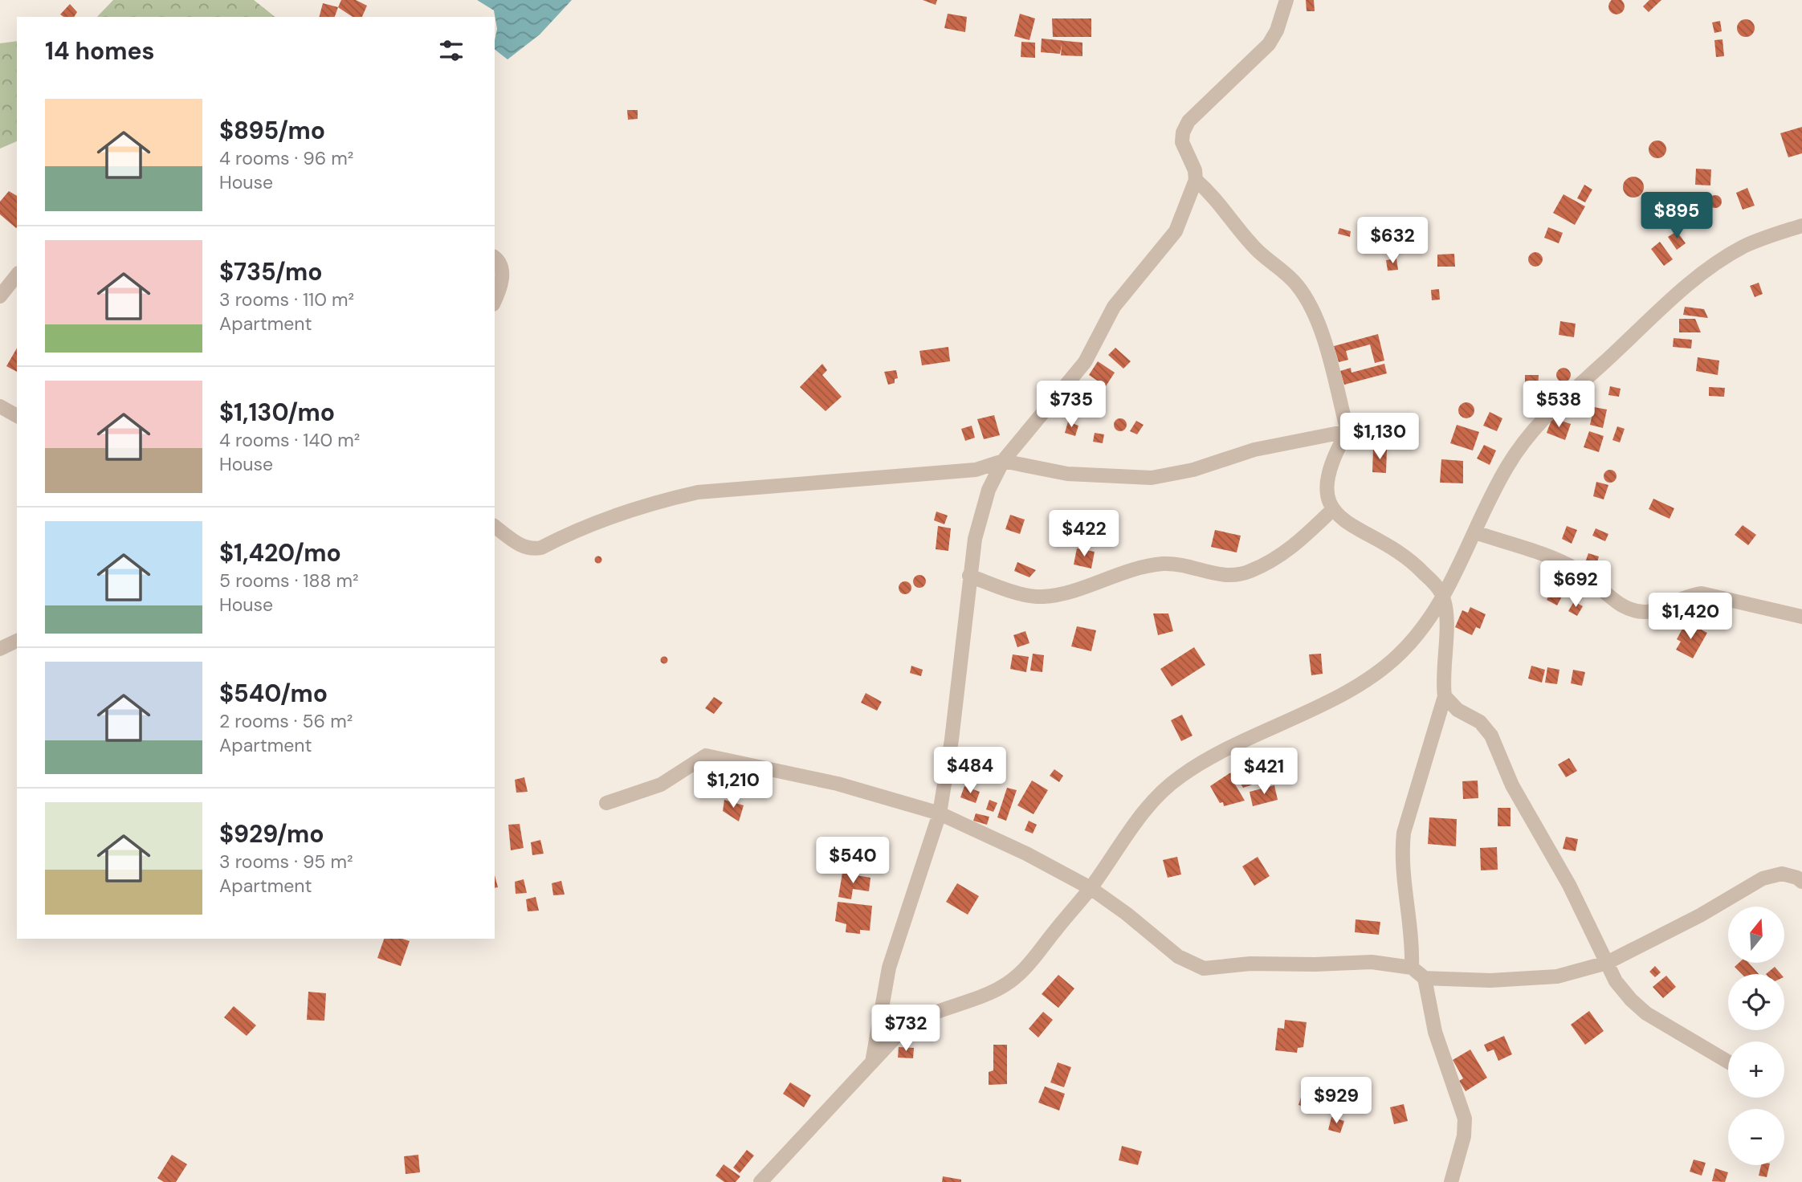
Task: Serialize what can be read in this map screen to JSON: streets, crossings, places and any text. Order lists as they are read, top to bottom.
{
  "north": "top",
  "page": {
    "heading": "14 homes",
    "list": [
      {
        "name": "$895/mo",
        "note": "4 rooms · 96 m² · House"
      },
      {
        "name": "$735/mo",
        "note": "3 rooms · 110 m² · Apartment"
      },
      {
        "name": "$1,130/mo",
        "note": "4 rooms · 140 m² · House"
      },
      {
        "name": "$1,420/mo",
        "note": "5 rooms · 188 m² · House"
      },
      {
        "name": "$540/mo",
        "note": "2 rooms · 56 m² · Apartment"
      },
      {
        "name": "$929/mo",
        "note": "3 rooms · 95 m² · Apartment"
      }
    ],
    "price": [
      "$895",
      "$632",
      "$735",
      "$538",
      "$1,130",
      "$422",
      "$692",
      "$1,420",
      "$484",
      "$421",
      "$1,210",
      "$540",
      "$732",
      "$929"
    ],
    "map_buttons": ["+", "−"]
  }
}
